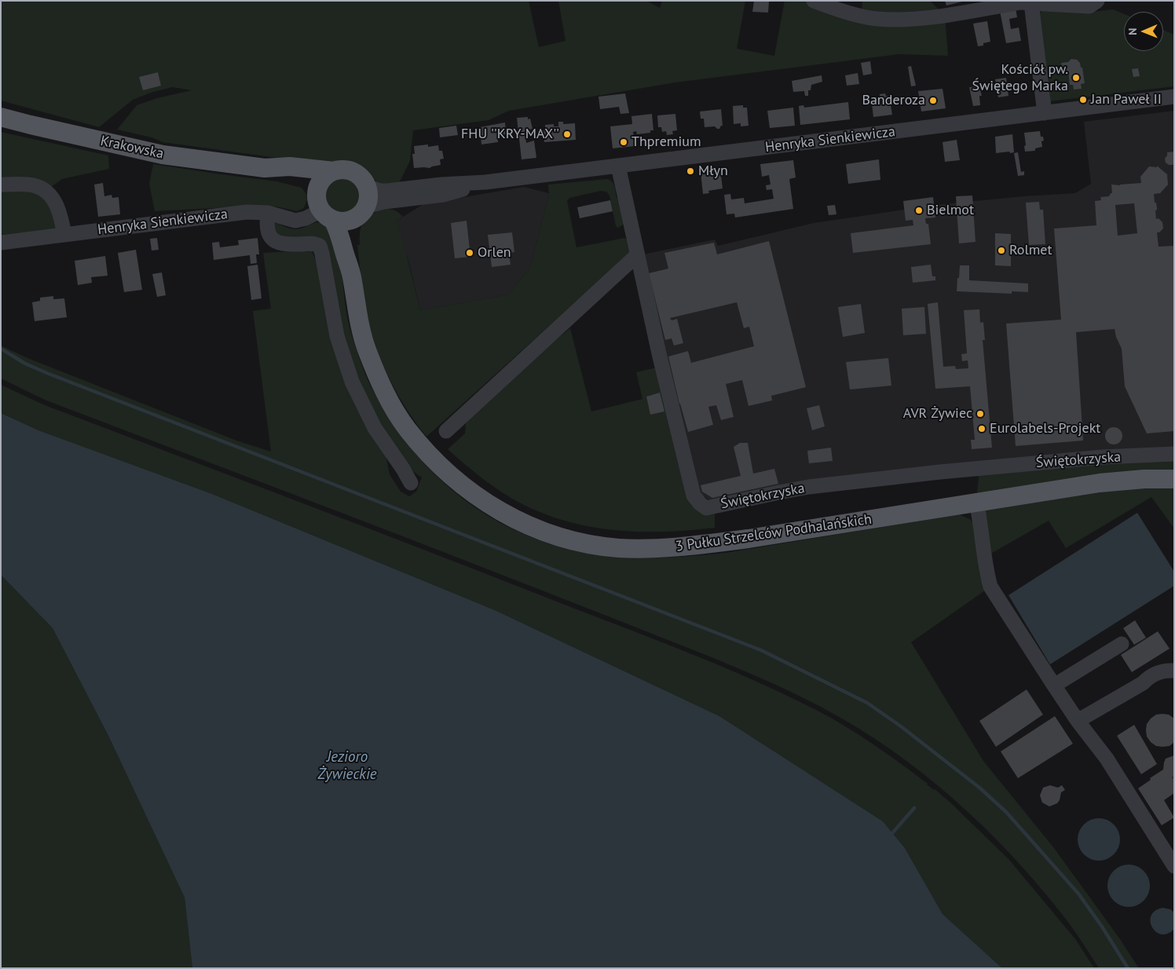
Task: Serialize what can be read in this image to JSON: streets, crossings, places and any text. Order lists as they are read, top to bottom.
{
  "streets": {
    "main road": ["Krakowska", "3 Pułku Strzelców Podhalańskich"],
    "street": ["Henryka Sienkiewicza", "Świętokrzyska"]
  },
  "crossings": [
    ["Henryka Sienkiewicza", "Krakowska"],
    ["Henryka Sienkiewicza", "Świętokrzyska"]
  ],
  "water": ["Jezioro Żywieckie"],
  "places": [
    "Kościół pw. Świętego Marka",
    "Jan Paweł II",
    "Banderoza",
    "FHU ''KRY-MAX''",
    "Thpremium",
    "Młyn",
    "Bielmot",
    "Rolmet",
    "Orlen",
    "AVR Żywiec",
    "Eurolabels-Projekt"
  ],
  "north": "left"
}
